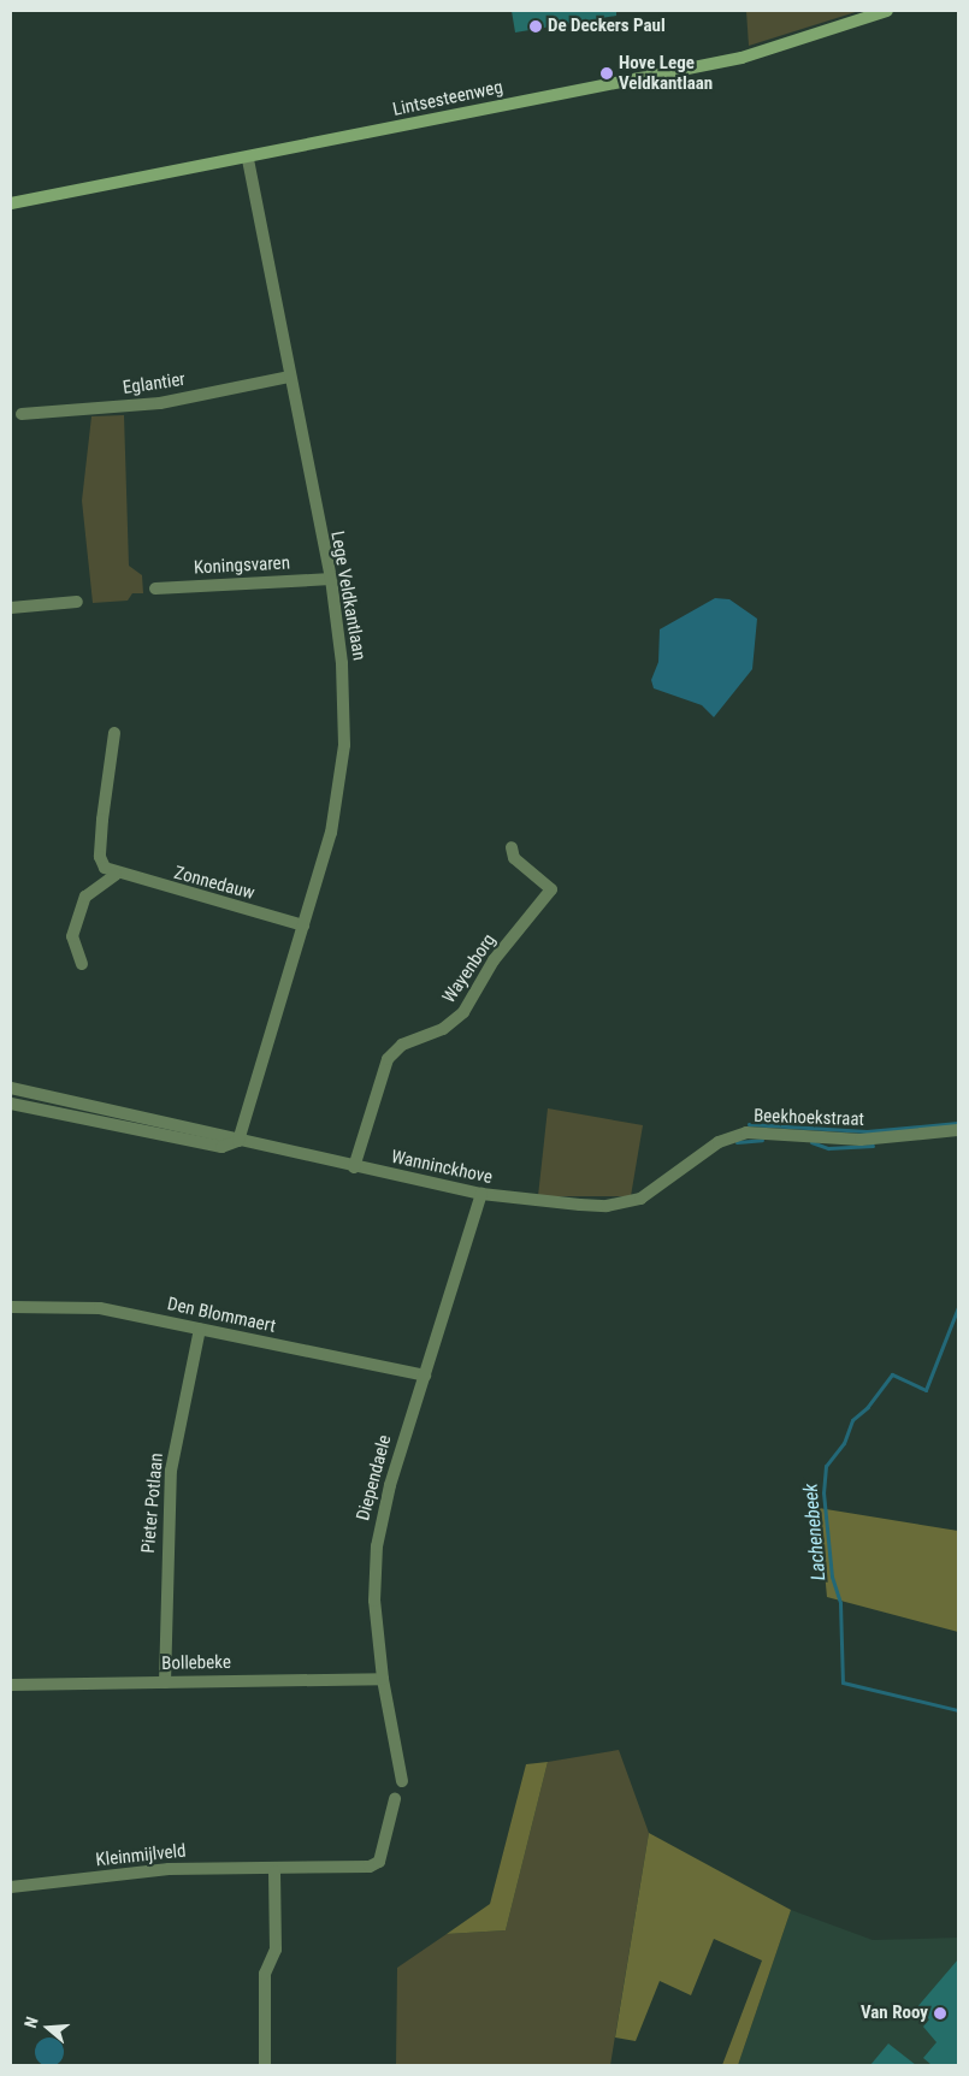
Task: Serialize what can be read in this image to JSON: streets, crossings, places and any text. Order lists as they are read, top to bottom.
{
  "streets": {
    "street": [
      "Lintsesteenweg",
      "Eglantier",
      "Koningsvaren",
      "Lege Veldkantlaan",
      "Zonnedauw",
      "Wayenborg",
      "Beekhoekstraat",
      "Wanninckhove",
      "Den Blommaert",
      "Diependaele",
      "Pieter Potlaan",
      "Bollebeke",
      "Kleinmijlveld"
    ]
  },
  "crossings": [
    ["Lintsesteenweg", "Lege Veldkantlaan"],
    ["Eglantier", "Lege Veldkantlaan"],
    ["Koningsvaren", "Lege Veldkantlaan"],
    ["Lege Veldkantlaan", "Zonnedauw"],
    ["Lege Veldkantlaan", "Wanninckhove"],
    ["Wayenborg", "Wanninckhove"],
    ["Beekhoekstraat", "Wanninckhove"],
    ["Wanninckhove", "Diependaele"],
    ["Den Blommaert", "Diependaele"],
    ["Den Blommaert", "Pieter Potlaan"],
    ["Diependaele", "Bollebeke"],
    ["Pieter Potlaan", "Bollebeke"]
  ],
  "water": ["Lachenebeek"],
  "places": ["De Deckers Paul", "Hove Lege Veldkantlaan", "Van Rooy"],
  "north": "left"
}
